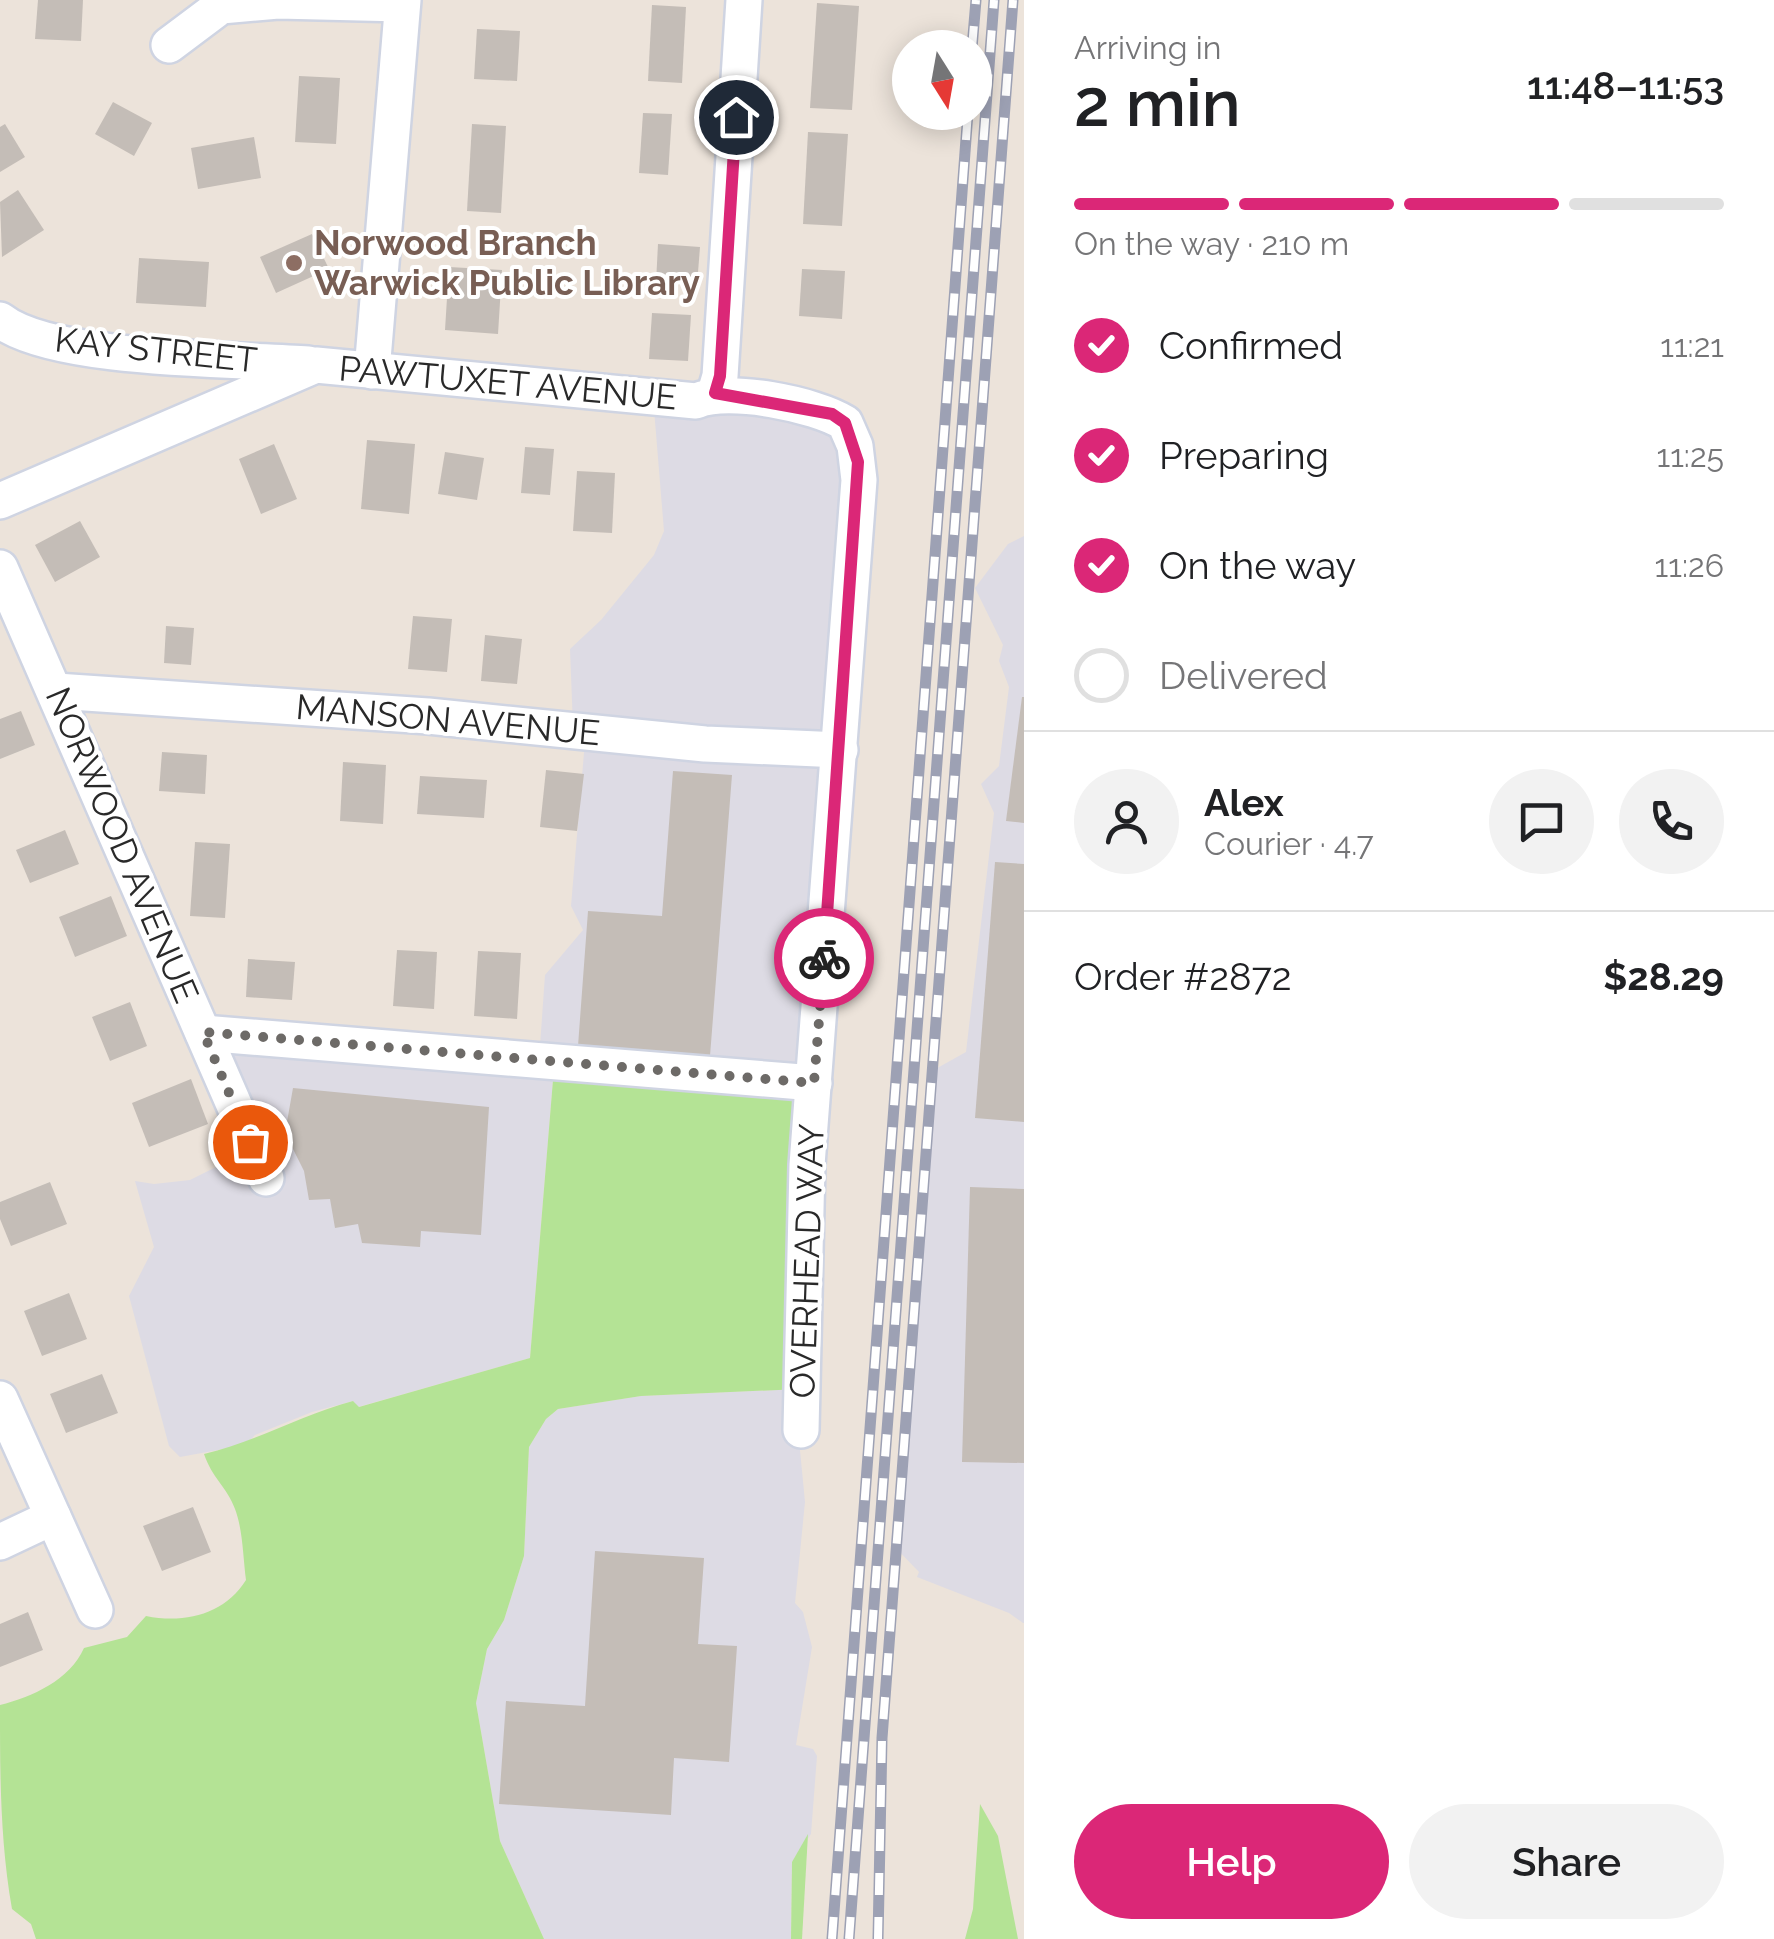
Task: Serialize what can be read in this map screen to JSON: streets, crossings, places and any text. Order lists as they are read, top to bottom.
{
  "streets": {
    "street": [
      "KAY STREET",
      "PAWTUXET AVENUE",
      "MANSON AVENUE",
      "NORWOOD AVENUE",
      "OVERHEAD WAY"
    ]
  },
  "crossings": [
    ["KAY STREET", "PAWTUXET AVENUE"],
    ["PAWTUXET AVENUE", "OVERHEAD WAY"],
    ["MANSON AVENUE", "NORWOOD AVENUE"],
    ["MANSON AVENUE", "OVERHEAD WAY"]
  ],
  "places": ["Norwood Branch Warwick Public Library"],
  "north": "bottom",
  "page": {
    "heading": ["2 min", "Arriving in", "11:48–11:53"],
    "panel": [
      "Alex",
      "Courier · 4.7",
      "Order #2872",
      "$28.29"
    ],
    "bar": "On the way · 210 m",
    "list": [
      ["Confirmed", "11:21"],
      ["Preparing", "11:25"],
      ["On the way", "11:26"],
      "Delivered"
    ],
    "buttons": ["Help", "Share"]
  }
}
